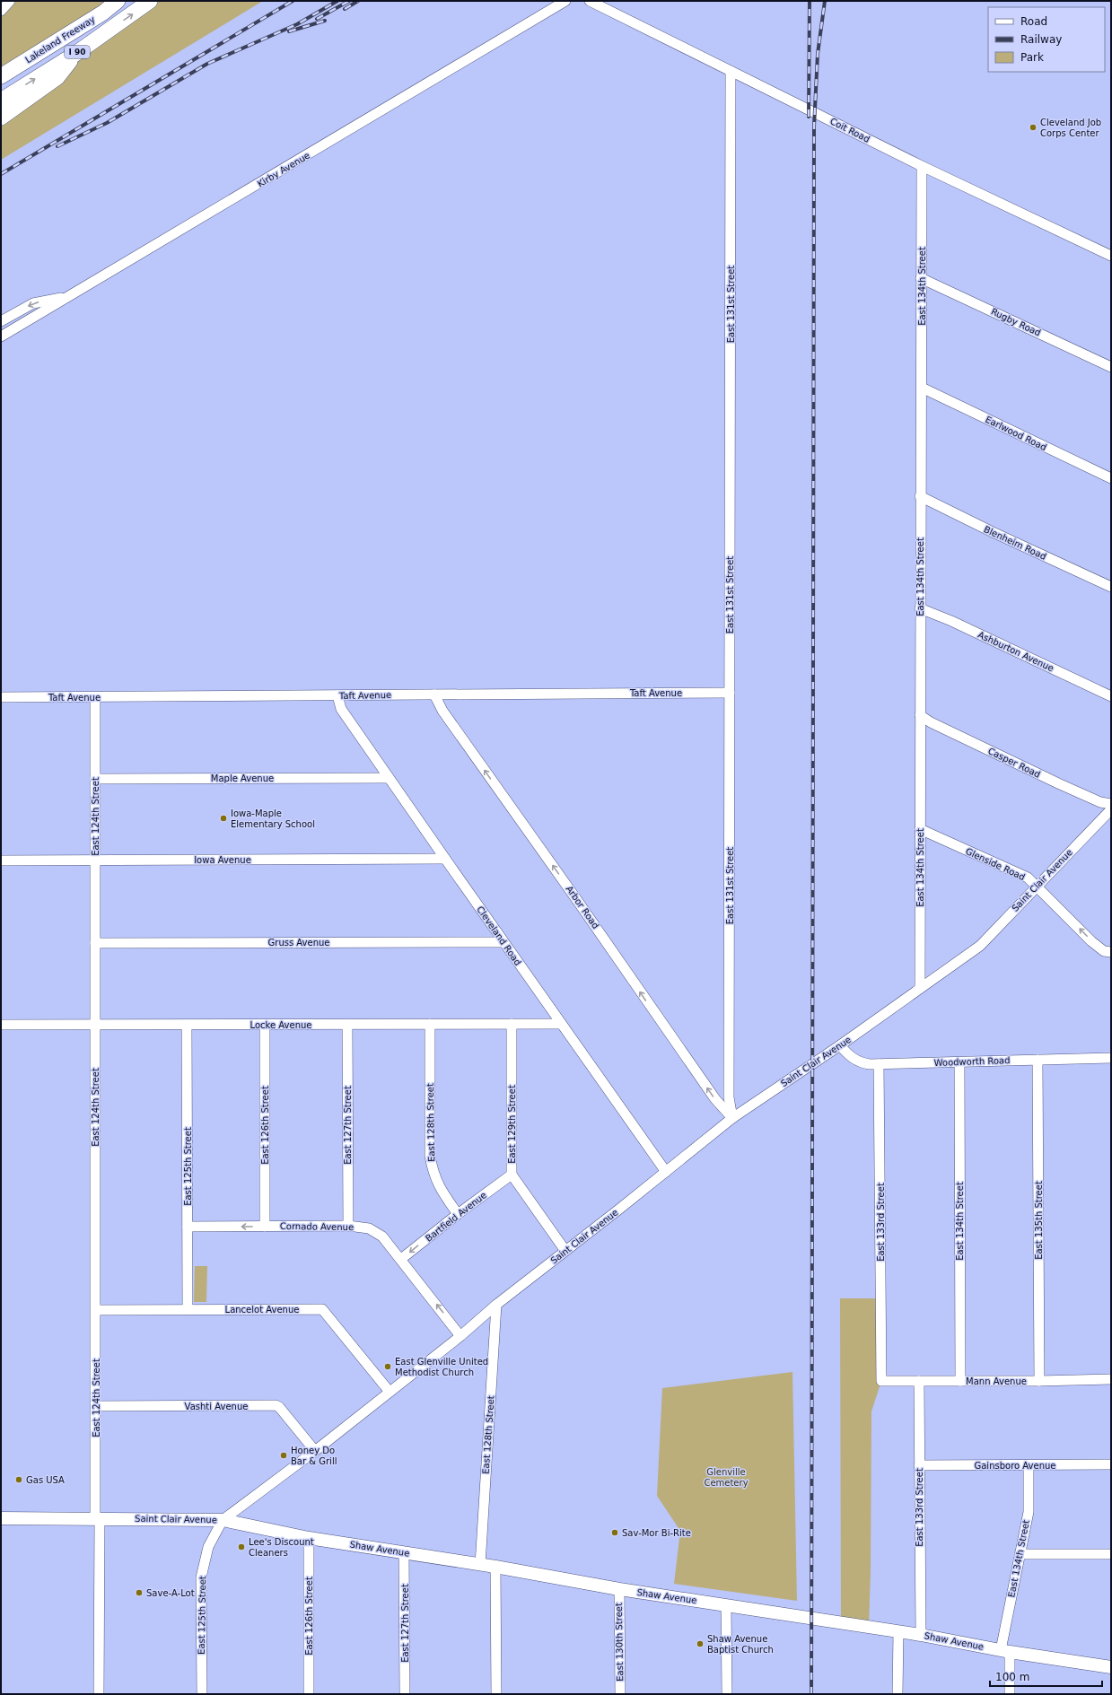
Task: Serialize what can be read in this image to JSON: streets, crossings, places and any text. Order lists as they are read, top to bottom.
{
  "streets": {
    "highway": ["Lakeland Freeway", "I 90"],
    "main road": ["Saint Clair Avenue", "Shaw Avenue"],
    "street": [
      "Coit Road",
      "Kirby Avenue",
      "East 134th Street",
      "East 131st Street",
      "Rugby Road",
      "Earlwood Road",
      "Blenheim Road",
      "Ashburton Avenue",
      "Taft Avenue",
      "Casper Road",
      "Maple Avenue",
      "East 124th Street",
      "Iowa Avenue",
      "Glenside Road",
      "Arbor Road",
      "Cleveland Road",
      "Gruss Avenue",
      "Locke Avenue",
      "Woodworth Road",
      "East 128th Street",
      "East 129th Street",
      "East 126th Street",
      "East 127th Street",
      "East 125th Street",
      "Bartfield Avenue",
      "East 135th Street",
      "East 133rd Street",
      "Cornado Avenue",
      "Lancelot Avenue",
      "Mann Avenue",
      "Vashti Avenue",
      "Gainsboro Avenue",
      "East 130th Street"
    ]
  },
  "crossings": [
    ["Coit Road", "East 134th Street"],
    ["Coit Road", "East 131st Street"],
    ["East 134th Street", "Rugby Road"],
    ["East 134th Street", "Earlwood Road"],
    ["East 134th Street", "Blenheim Road"],
    ["East 134th Street", "Ashburton Avenue"],
    ["East 134th Street", "Casper Road"],
    ["East 134th Street", "Glenside Road"],
    ["East 134th Street", "Saint Clair Avenue"],
    ["East 134th Street", "Woodworth Road"],
    ["East 134th Street", "Mann Avenue"],
    ["East 134th Street", "Gainsboro Avenue"],
    ["East 134th Street", "Shaw Avenue"],
    ["East 131st Street", "Taft Avenue"],
    ["East 131st Street", "Saint Clair Avenue"],
    ["East 131st Street", "Arbor Road"],
    ["Taft Avenue", "East 124th Street"],
    ["Taft Avenue", "Arbor Road"],
    ["Taft Avenue", "Cleveland Road"],
    ["Maple Avenue", "East 124th Street"],
    ["Maple Avenue", "Cleveland Road"],
    ["East 124th Street", "Iowa Avenue"],
    ["East 124th Street", "Saint Clair Avenue"],
    ["East 124th Street", "Gruss Avenue"],
    ["East 124th Street", "Locke Avenue"],
    ["East 124th Street", "Lancelot Avenue"],
    ["East 124th Street", "Vashti Avenue"],
    ["Iowa Avenue", "Cleveland Road"],
    ["Glenside Road", "Saint Clair Avenue"],
    ["Saint Clair Avenue", "Arbor Road"],
    ["Saint Clair Avenue", "Cleveland Road"],
    ["Saint Clair Avenue", "Woodworth Road"],
    ["Saint Clair Avenue", "East 128th Street"],
    ["Saint Clair Avenue", "East 129th Street"],
    ["Saint Clair Avenue", "East 125th Street"],
    ["Saint Clair Avenue", "Cornado Avenue"],
    ["Saint Clair Avenue", "Lancelot Avenue"],
    ["Saint Clair Avenue", "Vashti Avenue"],
    ["Saint Clair Avenue", "Shaw Avenue"],
    ["Cleveland Road", "Gruss Avenue"],
    ["Cleveland Road", "Locke Avenue"],
    ["Locke Avenue", "East 128th Street"],
    ["Locke Avenue", "East 129th Street"],
    ["Locke Avenue", "East 126th Street"],
    ["Locke Avenue", "East 127th Street"],
    ["Locke Avenue", "East 125th Street"],
    ["Woodworth Road", "East 135th Street"],
    ["Woodworth Road", "East 133rd Street"],
    ["East 128th Street", "Bartfield Avenue"],
    ["East 128th Street", "Shaw Avenue"],
    ["East 129th Street", "Bartfield Avenue"],
    ["East 126th Street", "Cornado Avenue"],
    ["East 126th Street", "Shaw Avenue"],
    ["East 127th Street", "Cornado Avenue"],
    ["East 127th Street", "Shaw Avenue"],
    ["East 125th Street", "Cornado Avenue"],
    ["East 125th Street", "Lancelot Avenue"],
    ["East 125th Street", "Shaw Avenue"],
    ["Bartfield Avenue", "Cornado Avenue"],
    ["East 135th Street", "Mann Avenue"],
    ["East 133rd Street", "Mann Avenue"],
    ["East 133rd Street", "Gainsboro Avenue"],
    ["East 133rd Street", "Shaw Avenue"],
    ["Shaw Avenue", "East 130th Street"]
  ],
  "one_way": [
    "Glenside Road",
    "Arbor Road",
    "Bartfield Avenue",
    "Cornado Avenue"
  ],
  "parks": ["Glenville Cemetery"],
  "places": [
    "Cleveland Job Corps Center",
    "Iowa-Maple Elementary School",
    "East Glenville United Methodist Church",
    "Honey Do Bar & Grill",
    "Gas USA",
    "Sav-Mor Bi-Rite",
    "Lee's Discount Cleaners",
    "Save-A-Lot",
    "Shaw Avenue Baptist Church"
  ],
  "legend": ["Road", "Railway", "Park"],
  "scale_bar": "100 m"
}
